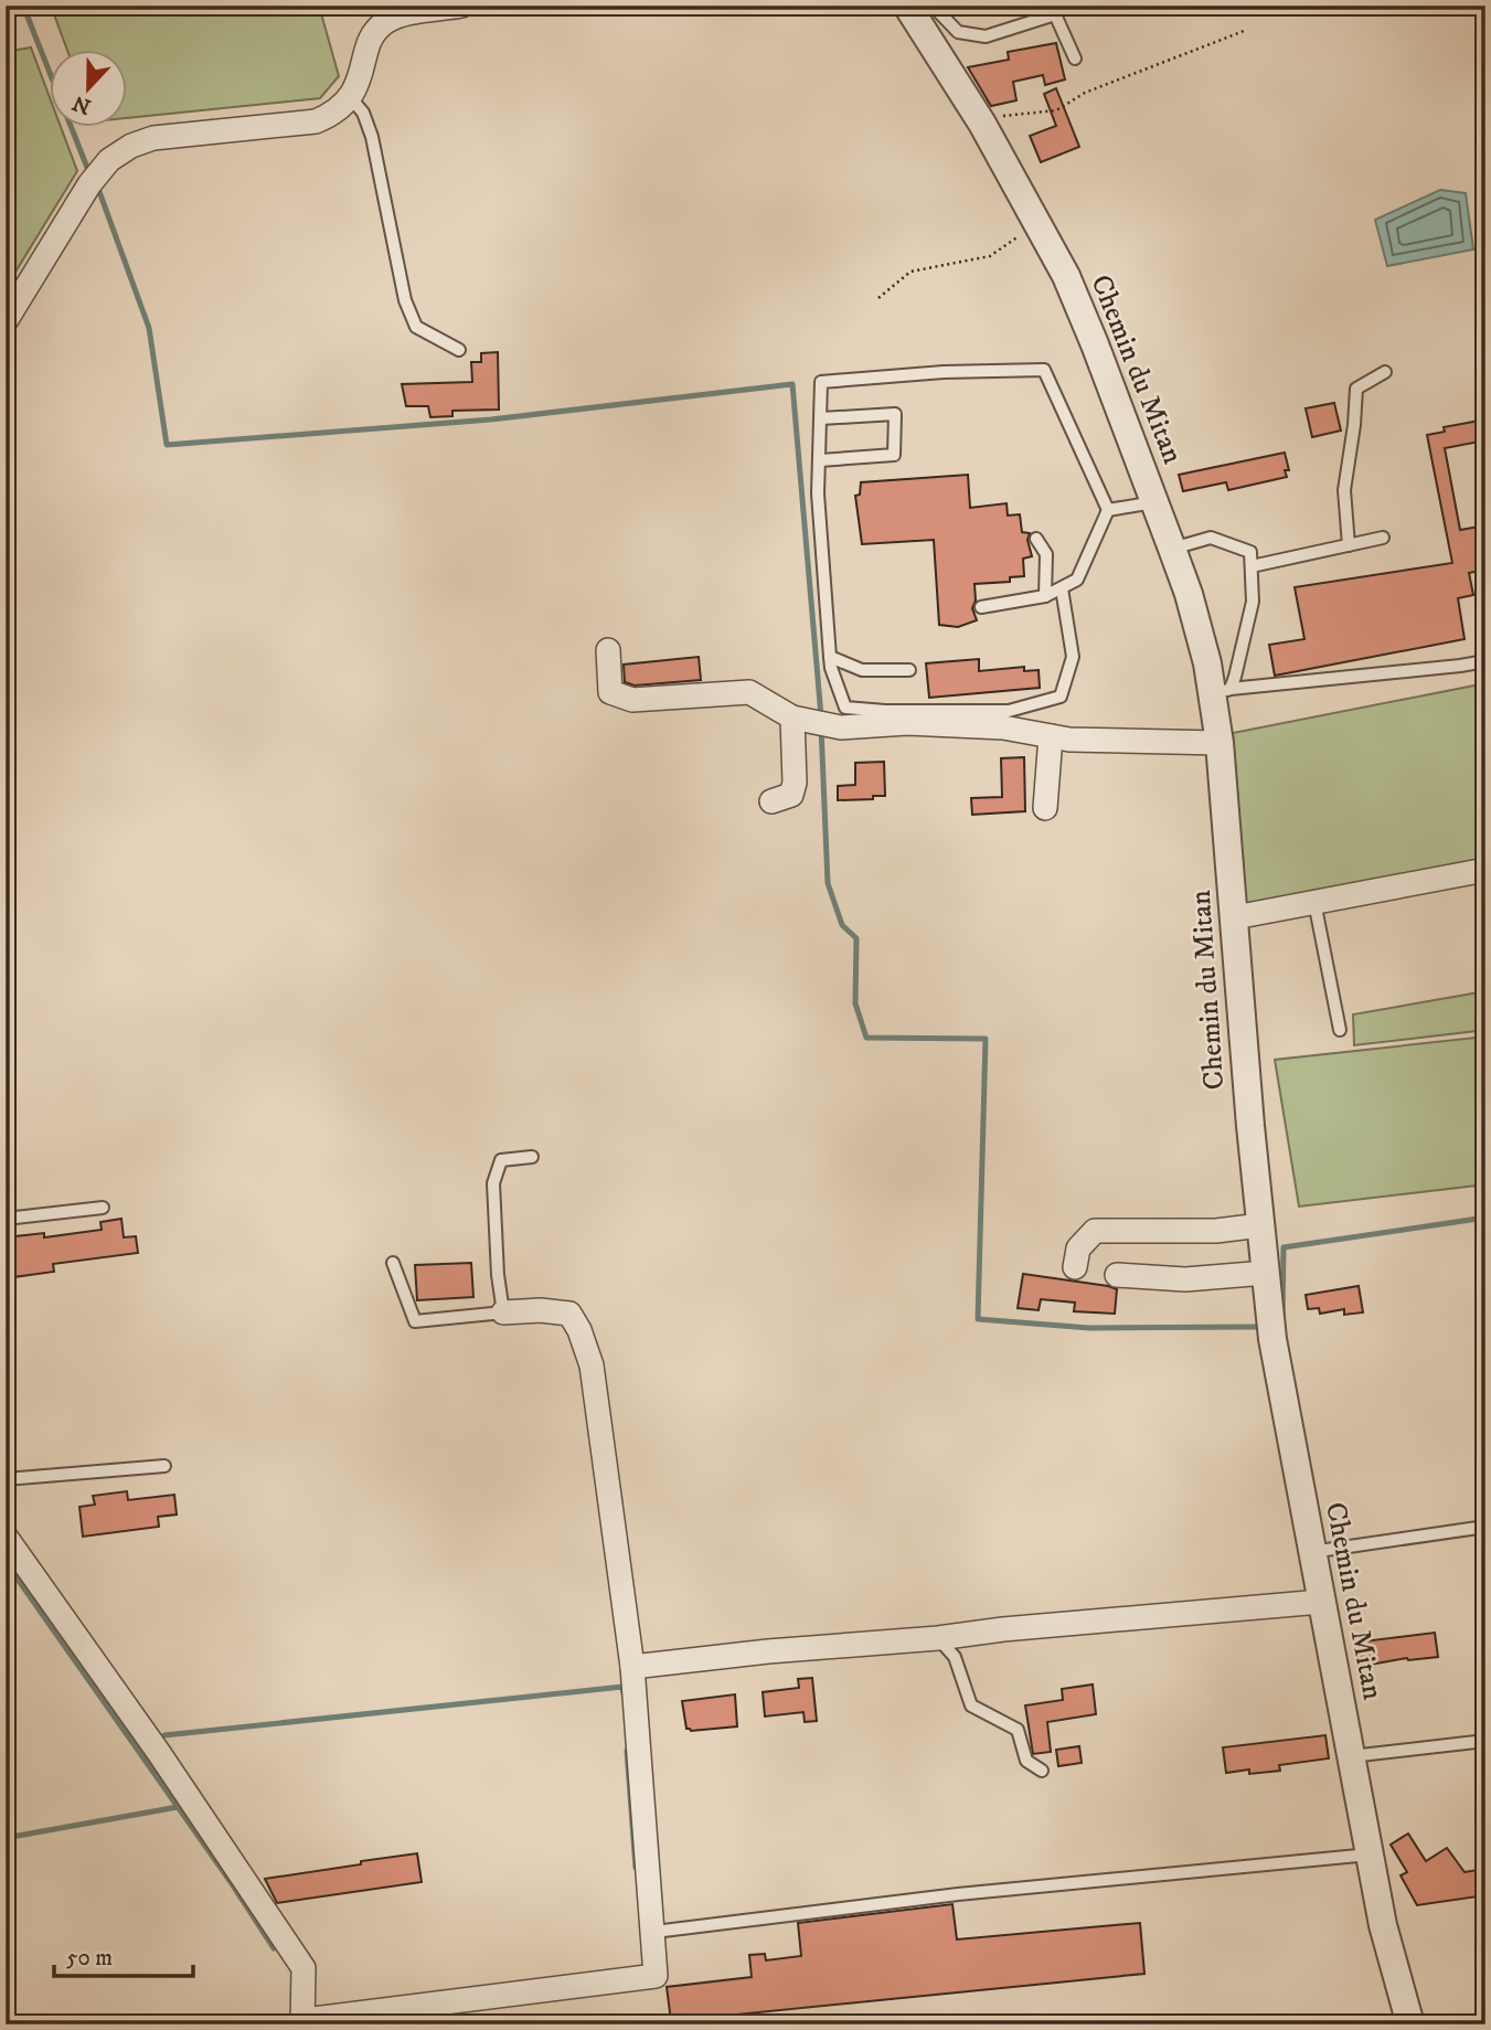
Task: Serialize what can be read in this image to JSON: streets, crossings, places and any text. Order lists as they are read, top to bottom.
{
  "streets": {
    "street": ["Chemin du Mitan"]
  },
  "scale_bar": "50 m",
  "north": "bottom"
}
